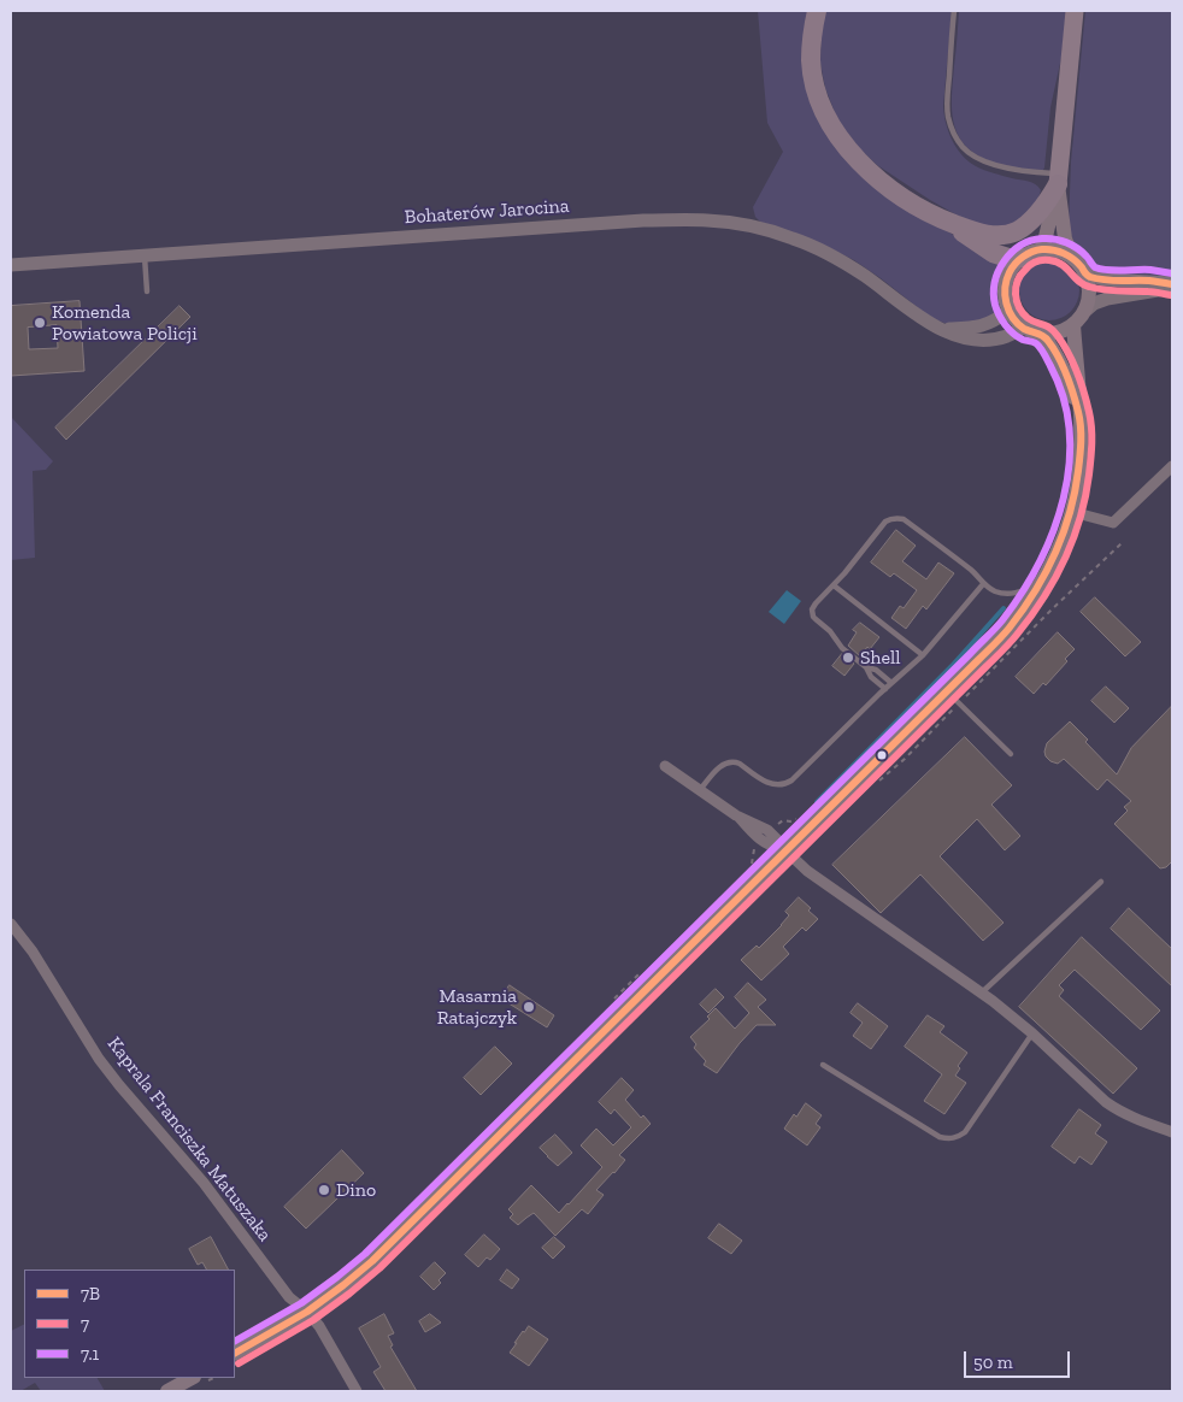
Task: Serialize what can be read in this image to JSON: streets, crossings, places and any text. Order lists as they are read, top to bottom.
{
  "streets": {
    "street": ["Bohaterów Jarocina", "Kaprala Franciszka Matuszaka"]
  },
  "places": [
    "Komenda Powiatowa Policji",
    "Shell",
    "Masarnia Ratajczyk",
    "Dino"
  ],
  "lines": ["transit line 7.1", "transit line 7B", "transit line 7"],
  "legend": ["7B", "7", "7.1"],
  "scale_bar": "50 m"
}
